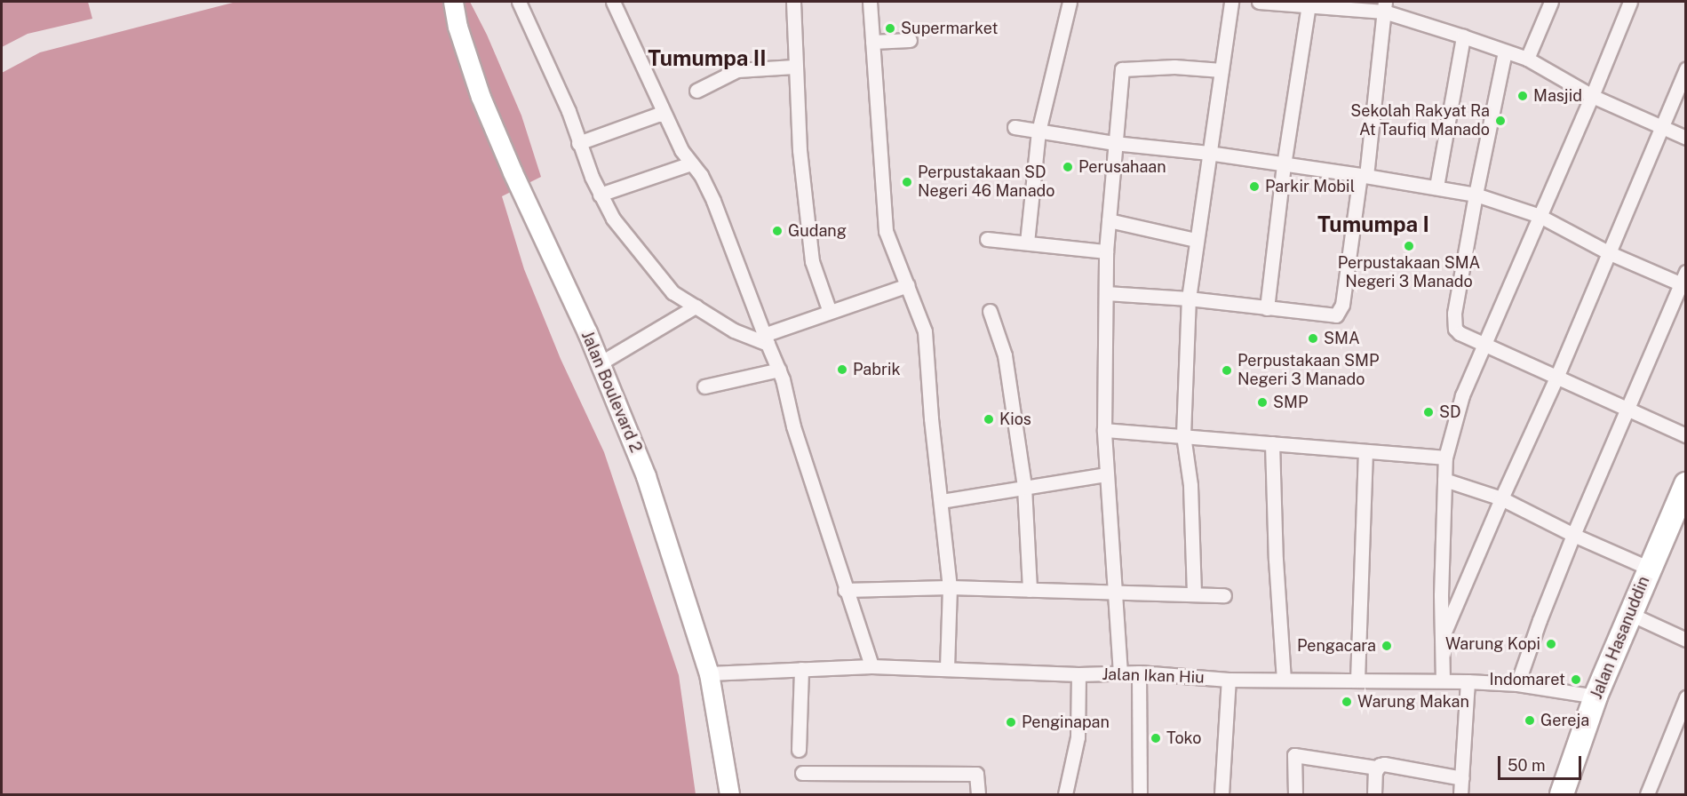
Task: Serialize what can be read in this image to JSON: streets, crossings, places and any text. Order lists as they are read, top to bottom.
{
  "streets": {
    "highway": ["Jalan Hasanuddin"],
    "main road": ["Jalan Boulevard 2"],
    "street": ["Jalan Ikan Hiu"]
  },
  "crossings": [
    ["Jalan Boulevard 2", "Jalan Ikan Hiu"],
    ["Jalan Hasanuddin", "Jalan Ikan Hiu"]
  ],
  "districts": ["Tumumpa II", "Tumumpa I"],
  "places": [
    "Supermarket",
    "Masjid",
    "Sekolah Rakyat Ra At Taufiq Manado",
    "Perusahaan",
    "Perpustakaan SD Negeri 46 Manado",
    "Parkir Mobil",
    "Gudang",
    "Perpustakaan SMA Negeri 3 Manado",
    "SMA",
    "Pabrik",
    "Perpustakaan SMP Negeri 3 Manado",
    "SMP",
    "SD",
    "Kios",
    "Warung Kopi",
    "Pengacara",
    "Indomaret",
    "Warung Makan",
    "Gereja",
    "Penginapan",
    "Toko"
  ],
  "scale_bar": "50 m"
}
